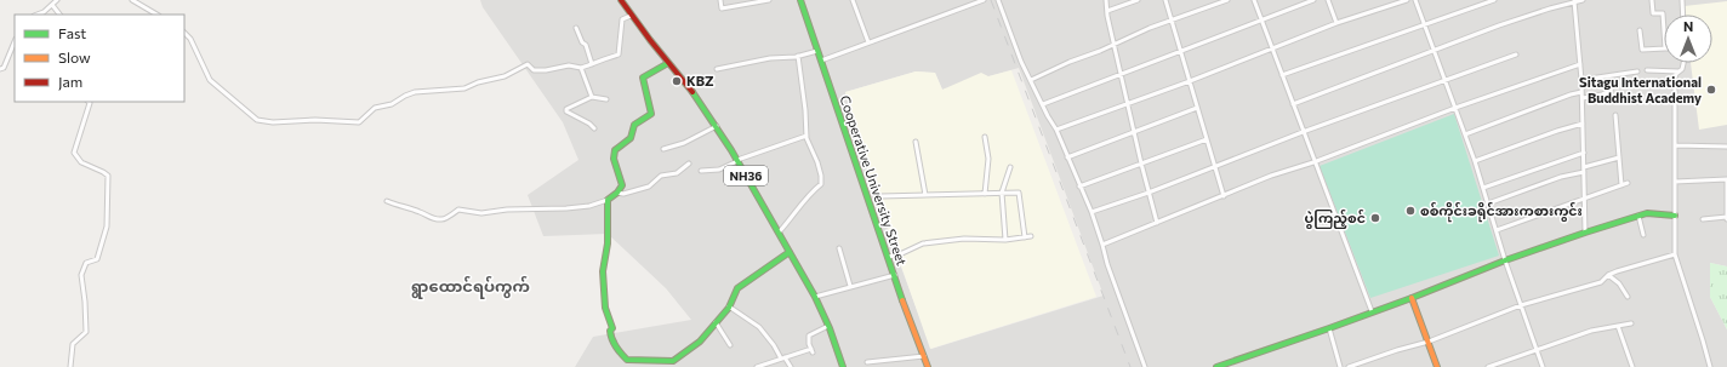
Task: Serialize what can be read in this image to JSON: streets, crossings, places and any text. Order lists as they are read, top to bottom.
{
  "streets": {
    "main road": ["NH36", "Cooperative University Street"]
  },
  "districts": ["ရွာထောင်ရပ်ကွက်"],
  "places": [
    "KBZ",
    "Sitagu International Buddhist Academy",
    "စစ်ကိုင်းခရိုင်အားကစားကွင်း",
    "ပွဲကြည့်စင်"
  ],
  "legend": ["Fast", "Slow", "Jam"],
  "north": "top"
}
